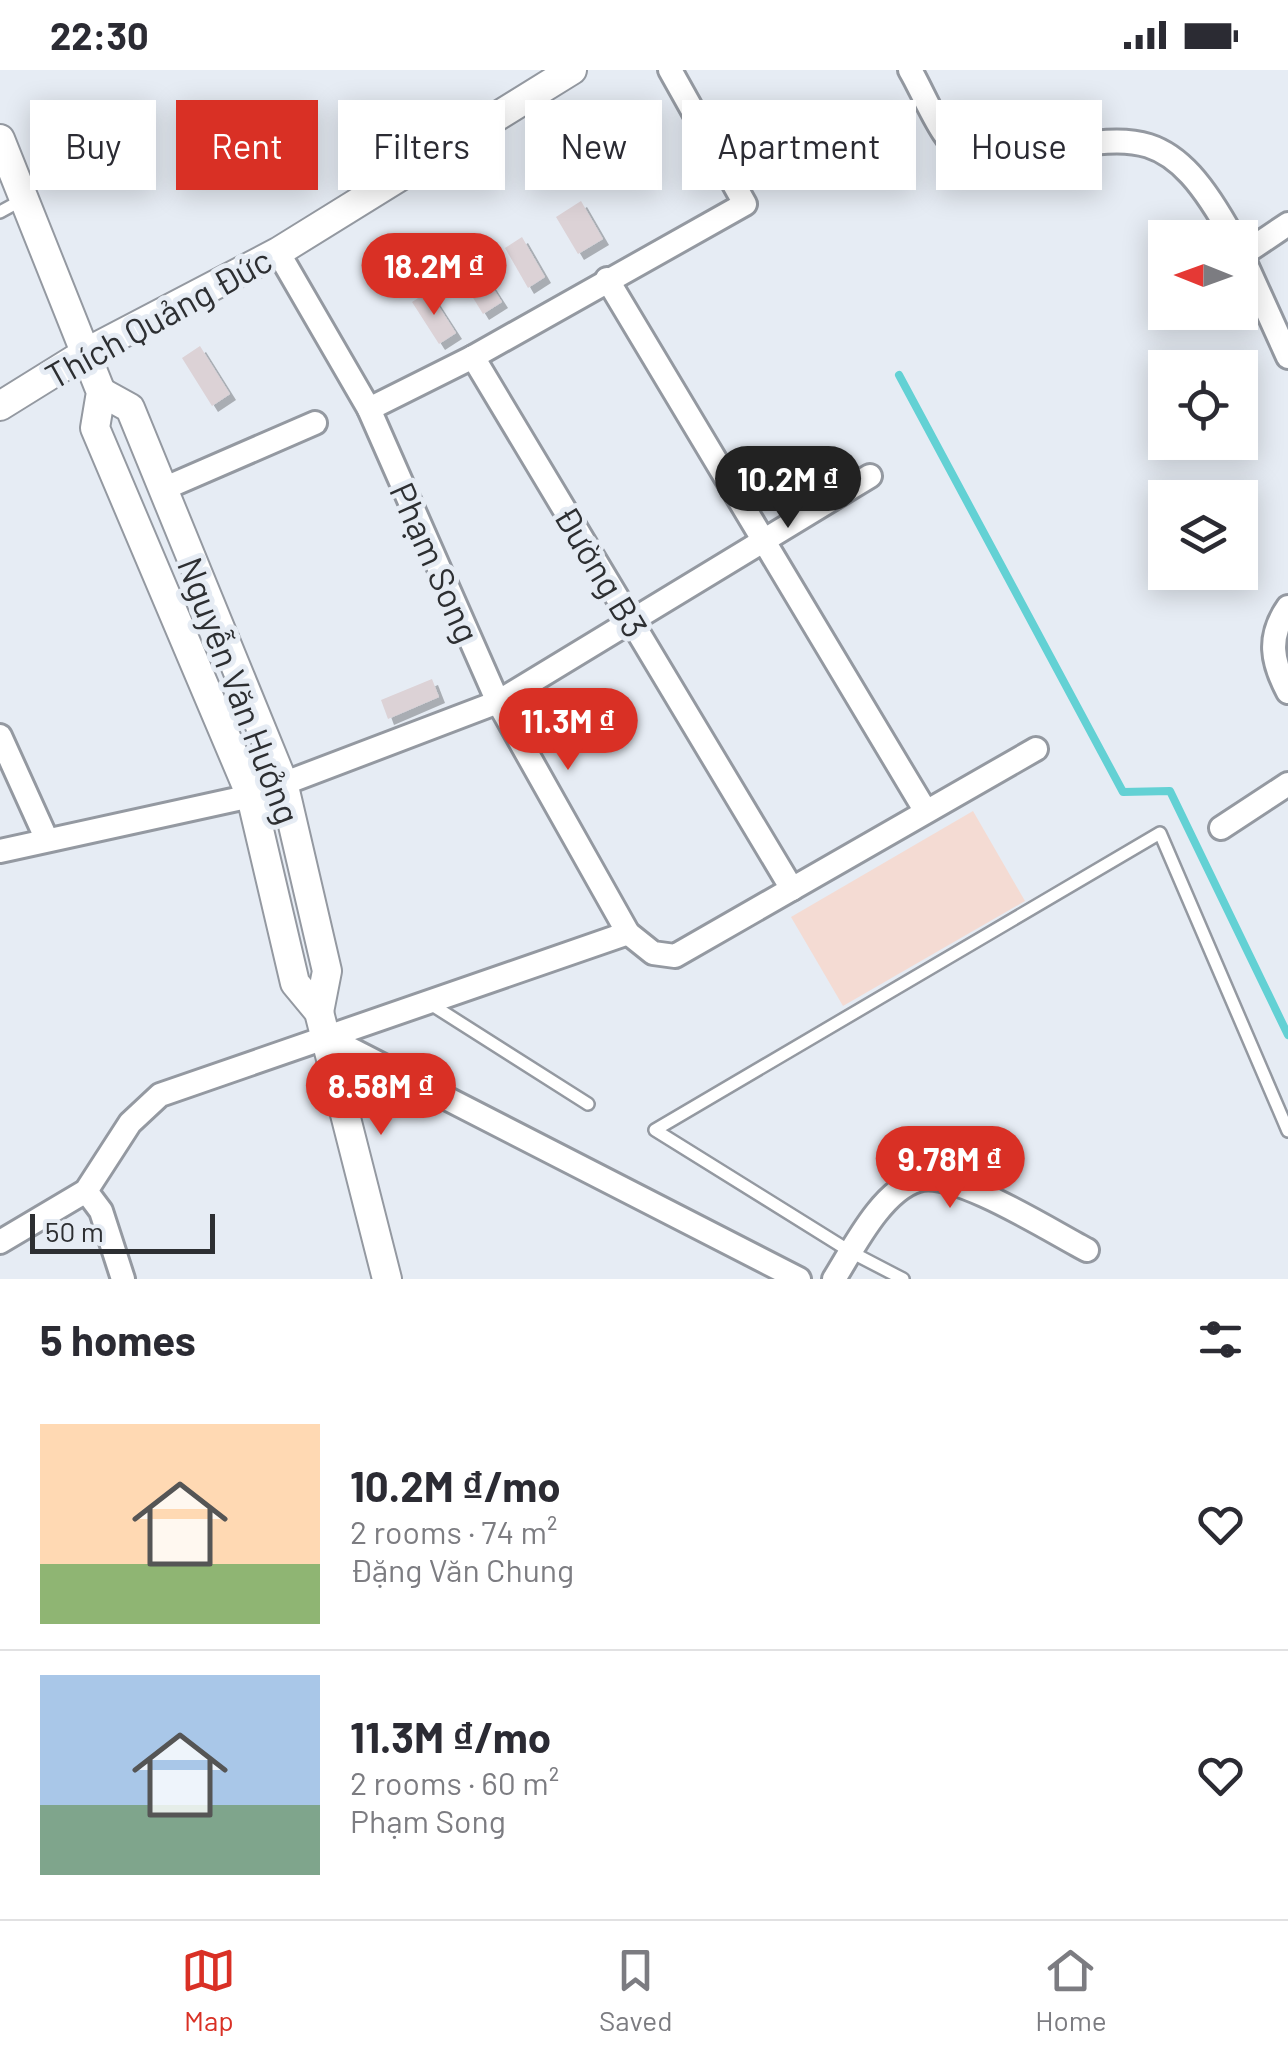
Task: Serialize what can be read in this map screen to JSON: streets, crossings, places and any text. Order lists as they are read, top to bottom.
{
  "streets": {
    "street": [
      "Thích Quảng Đức",
      "Phạm Song",
      "Đường B3",
      "Nguyễn Văn Hưởng"
    ]
  },
  "crossings": [
    ["Thích Quảng Đức", "Phạm Song"],
    ["Thích Quảng Đức", "Nguyễn Văn Hưởng"]
  ],
  "scale_bar": "50 m",
  "north": "left",
  "page": {
    "status": "22:30",
    "chip": [
      "Buy",
      "Rent",
      "Filters",
      "New",
      "Apartment",
      "House"
    ],
    "price": [
      "18.2M ₫",
      "10.2M ₫",
      "11.3M ₫",
      "8.58M ₫",
      "9.78M ₫"
    ],
    "scale": "50 m",
    "heading": "5 homes",
    "list": [
      {
        "name": "10.2M ₫/mo",
        "note": "2 rooms · 74 m² · Đặng Văn Chung"
      },
      {
        "name": "11.3M ₫/mo",
        "note": "2 rooms · 60 m² · Phạm Song"
      }
    ],
    "tabs": ["Map", "Saved", "Home"]
  }
}
